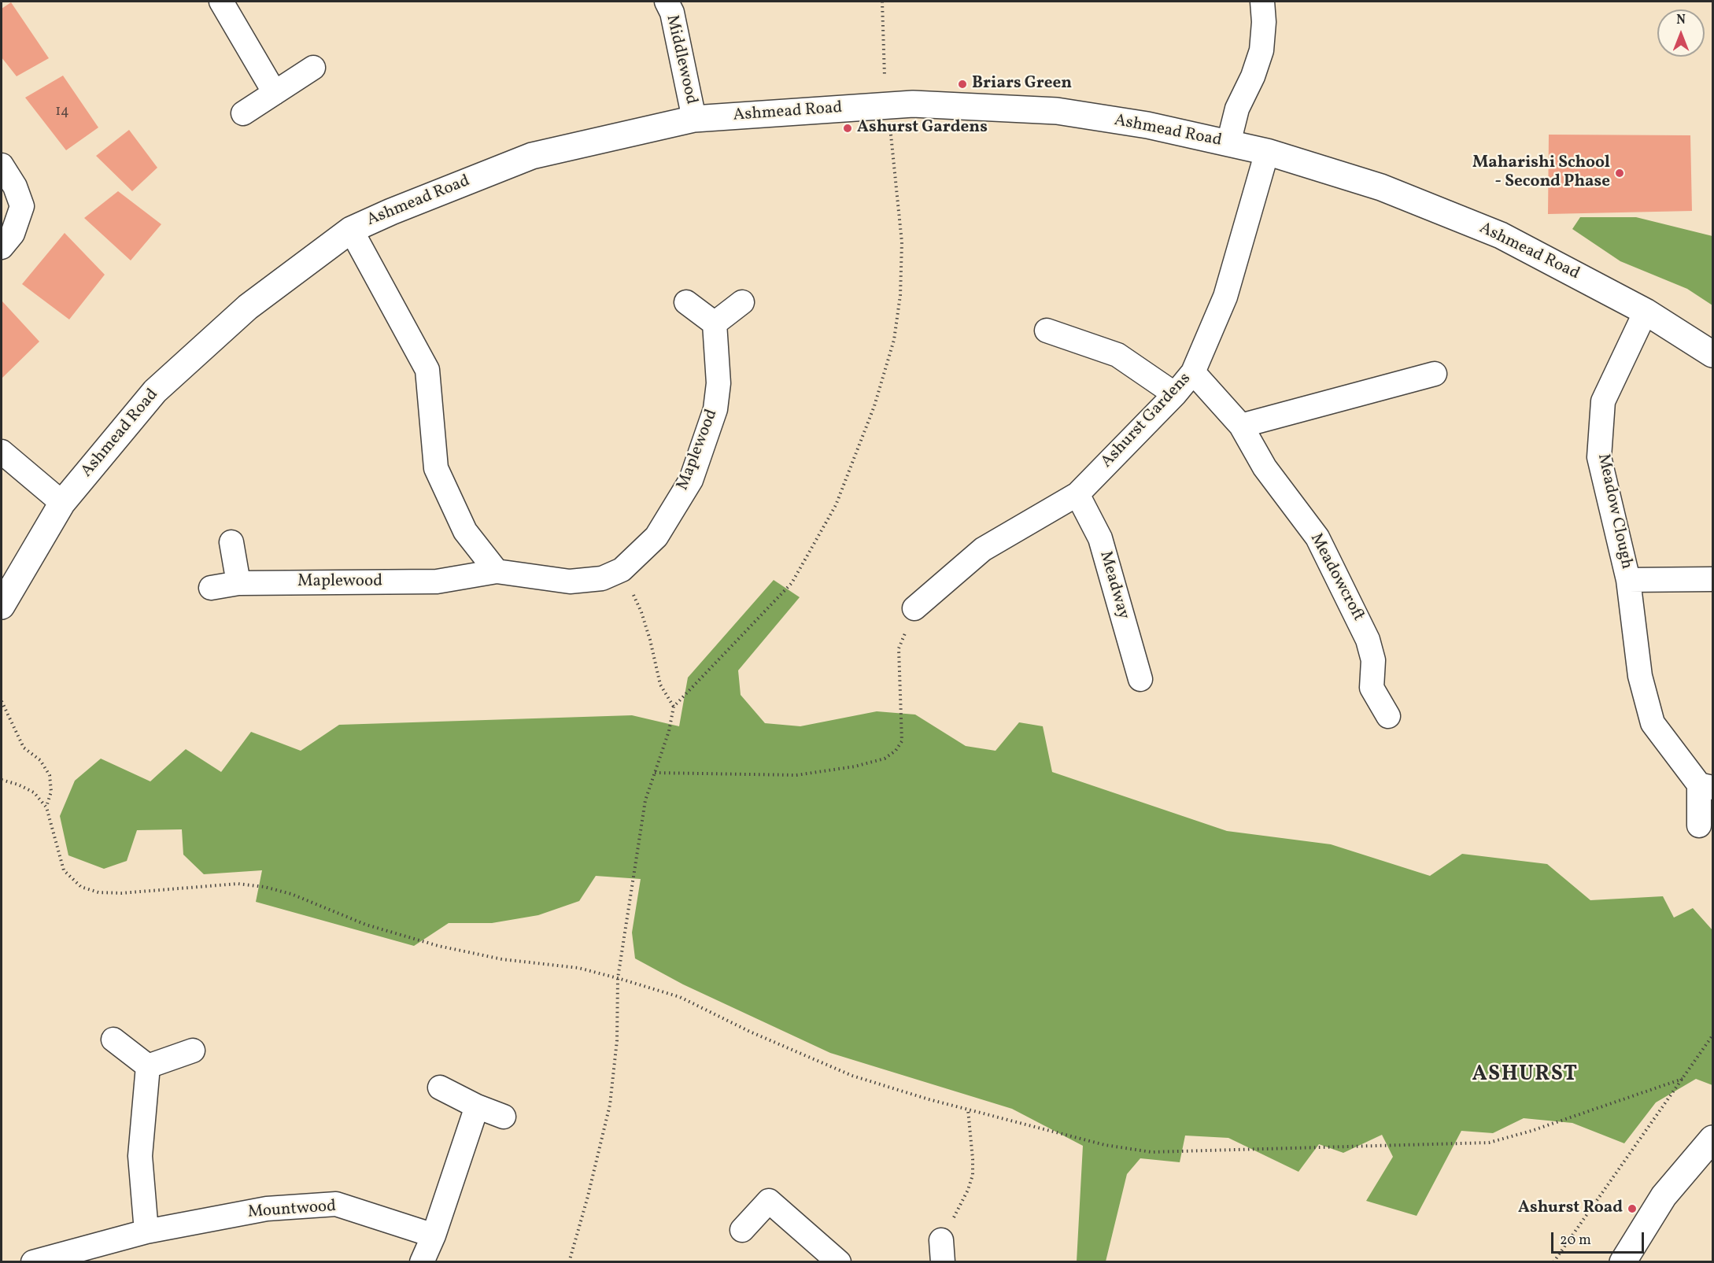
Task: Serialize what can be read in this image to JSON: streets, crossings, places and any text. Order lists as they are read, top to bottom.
{
  "streets": {
    "street": [
      "Middlewood",
      "Ashmead Road",
      "Ashurst Gardens",
      "Maplewood",
      "Meadow Clough",
      "Meadowcroft",
      "Meadway",
      "Mountwood"
    ]
  },
  "crossings": [
    ["Middlewood", "Ashmead Road"],
    ["Ashmead Road", "Ashurst Gardens"],
    ["Ashmead Road", "Meadow Clough"],
    ["Ashurst Gardens", "Meadowcroft"],
    ["Ashurst Gardens", "Meadway"]
  ],
  "districts": ["ASHURST"],
  "places": [
    "Briars Green",
    "Ashurst Gardens",
    "Maharishi School - Second Phase",
    "Ashurst Road"
  ],
  "house_numbers": ["14"],
  "scale_bar": "20 m",
  "north": "top"
}
